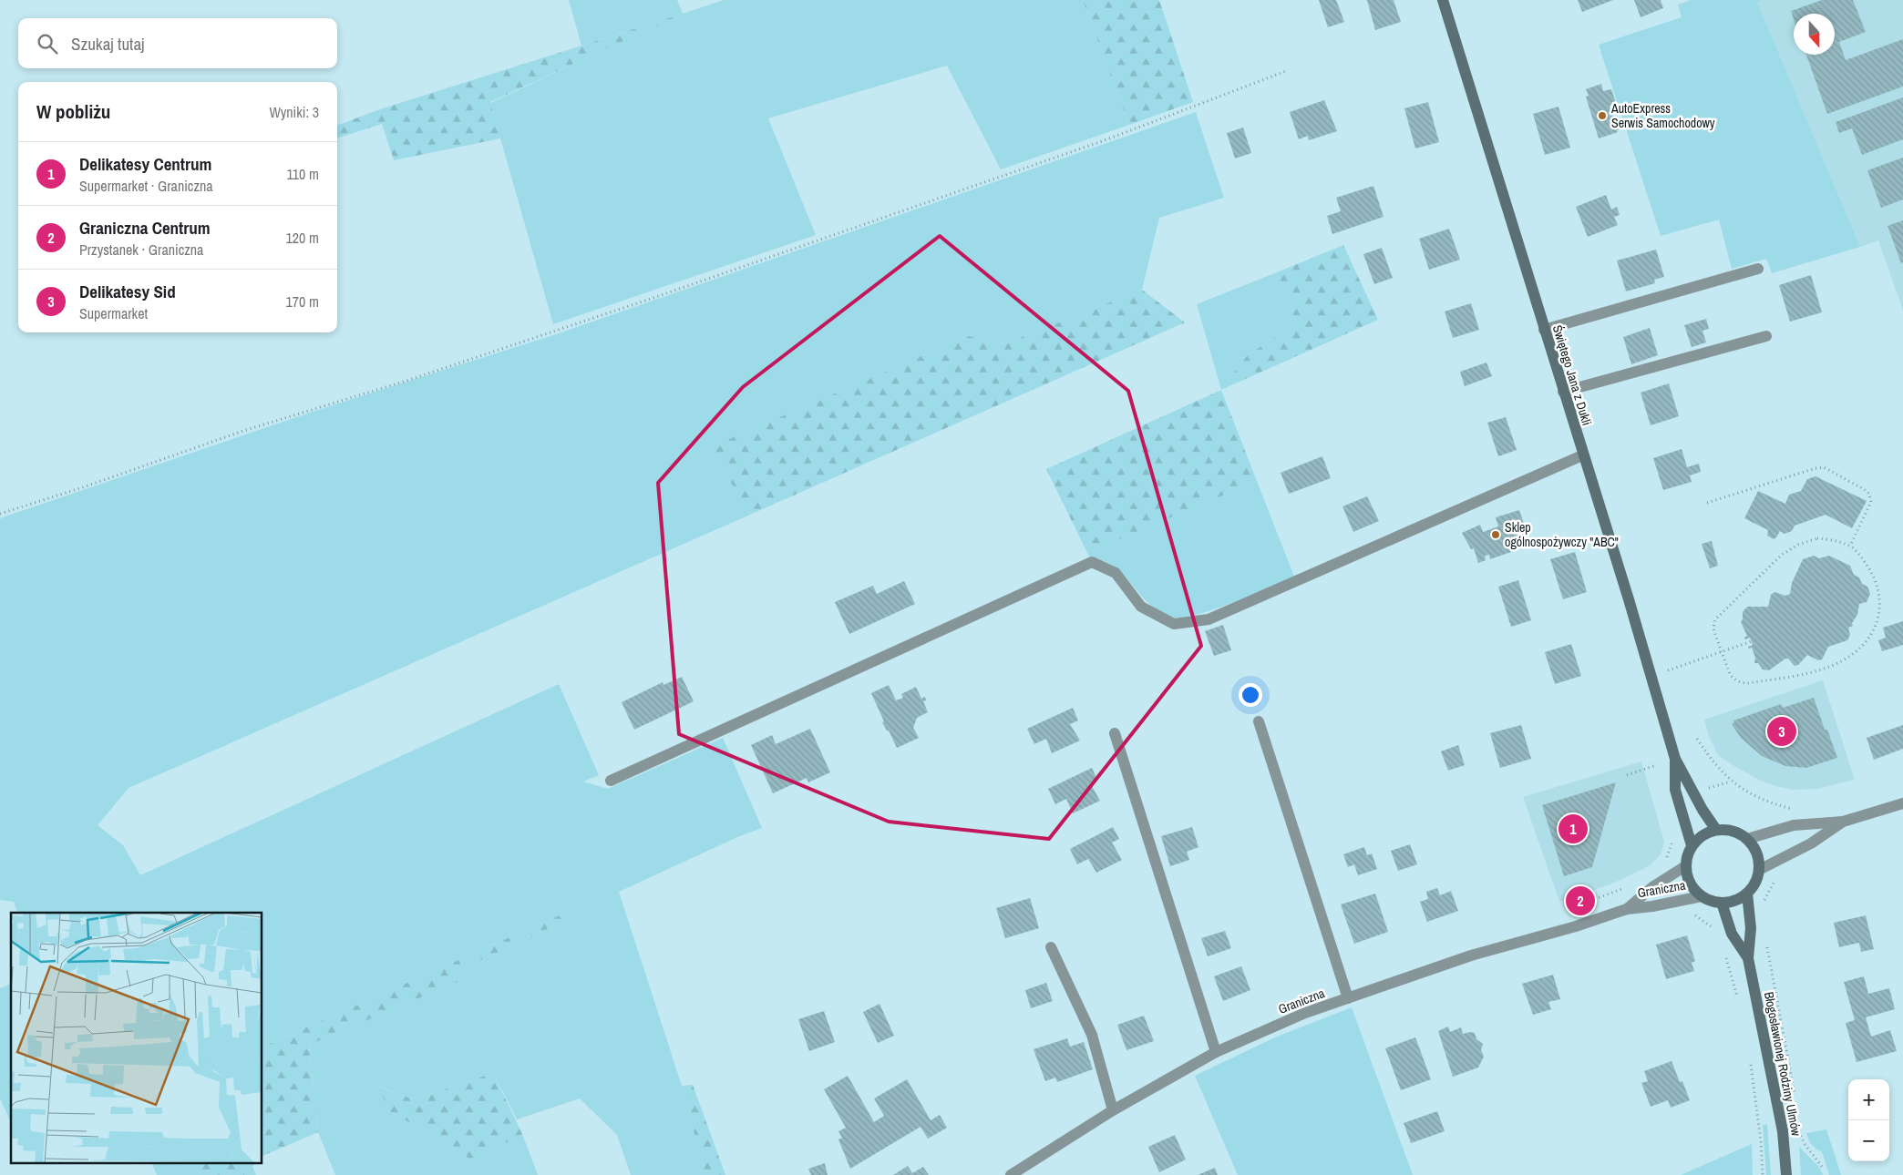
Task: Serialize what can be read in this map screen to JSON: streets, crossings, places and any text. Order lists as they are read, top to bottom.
{
  "streets": {
    "main road": ["Świętego Jana z Dukli", "Błogosławionej Rodziny Ulmów"],
    "street": ["Graniczna"]
  },
  "crossings": [
    ["Świętego Jana z Dukli", "Graniczna"],
    ["Świętego Jana z Dukli", "Błogosławionej Rodziny Ulmów"],
    ["Graniczna", "Błogosławionej Rodziny Ulmów"]
  ],
  "places": ["AutoExpress Serwis Samochodowy", "Sklep ogólnospożywczy \"ABC\""],
  "north": "bottom",
  "page": {
    "search": "Szukaj tutaj",
    "heading": ["W pobliżu", "Wyniki: 3"],
    "list": [
      {
        "mark": "1",
        "name": "Delikatesy Centrum",
        "note": "Supermarket · Graniczna",
        "value": "110 m"
      },
      {
        "mark": "2",
        "name": "Graniczna Centrum",
        "note": "Przystanek · Graniczna",
        "value": "120 m"
      },
      {
        "mark": "3",
        "name": "Delikatesy Sid",
        "note": "Supermarket",
        "value": "170 m"
      }
    ],
    "pins": ["3", "1", "2"],
    "map_buttons": ["+", "−"]
  }
}
